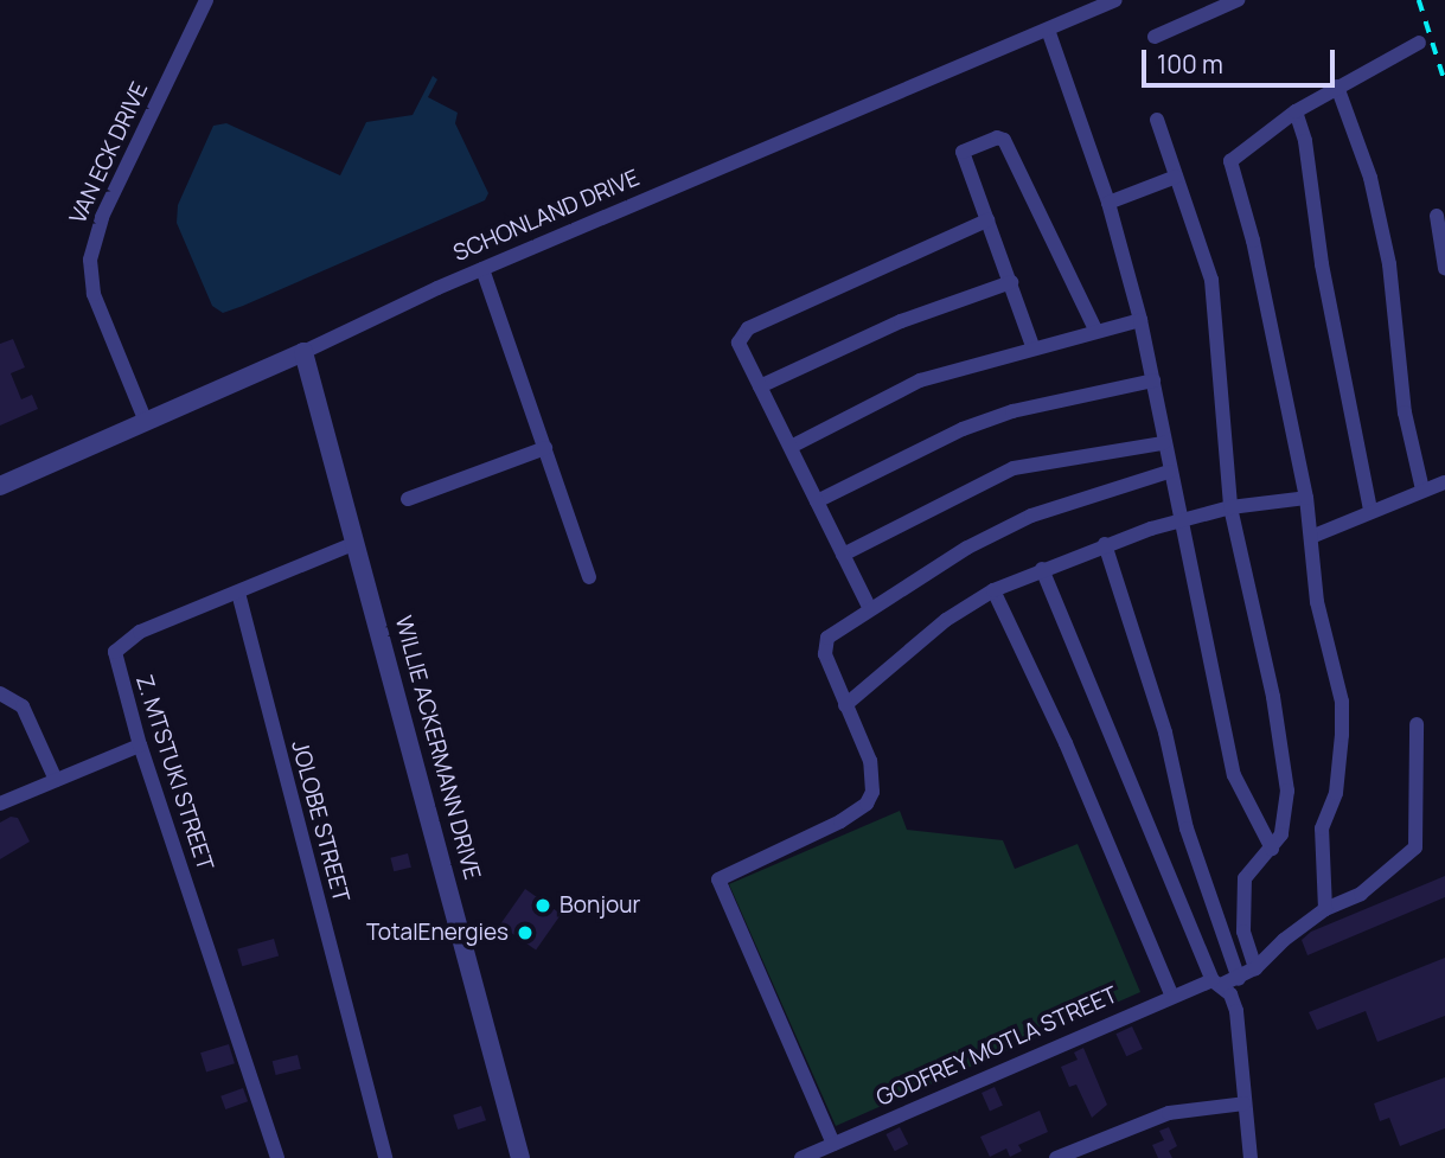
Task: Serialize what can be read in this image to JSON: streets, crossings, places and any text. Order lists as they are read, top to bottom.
{
  "streets": {
    "street": [
      "VAN ECK DRIVE",
      "SCHONLAND DRIVE",
      "WILLIE ACKERMANN DRIVE",
      "Z. MTSTUKI STREET",
      "JOLOBE STREET",
      "GODFREY MOTLA STREET"
    ]
  },
  "crossings": [
    ["VAN ECK DRIVE", "SCHONLAND DRIVE"],
    ["SCHONLAND DRIVE", "WILLIE ACKERMANN DRIVE"],
    ["WILLIE ACKERMANN DRIVE", "Z. MTSTUKI STREET"],
    ["Z. MTSTUKI STREET", "JOLOBE STREET"]
  ],
  "places": ["Bonjour", "TotalEnergies"],
  "scale_bar": "100 m"
}
